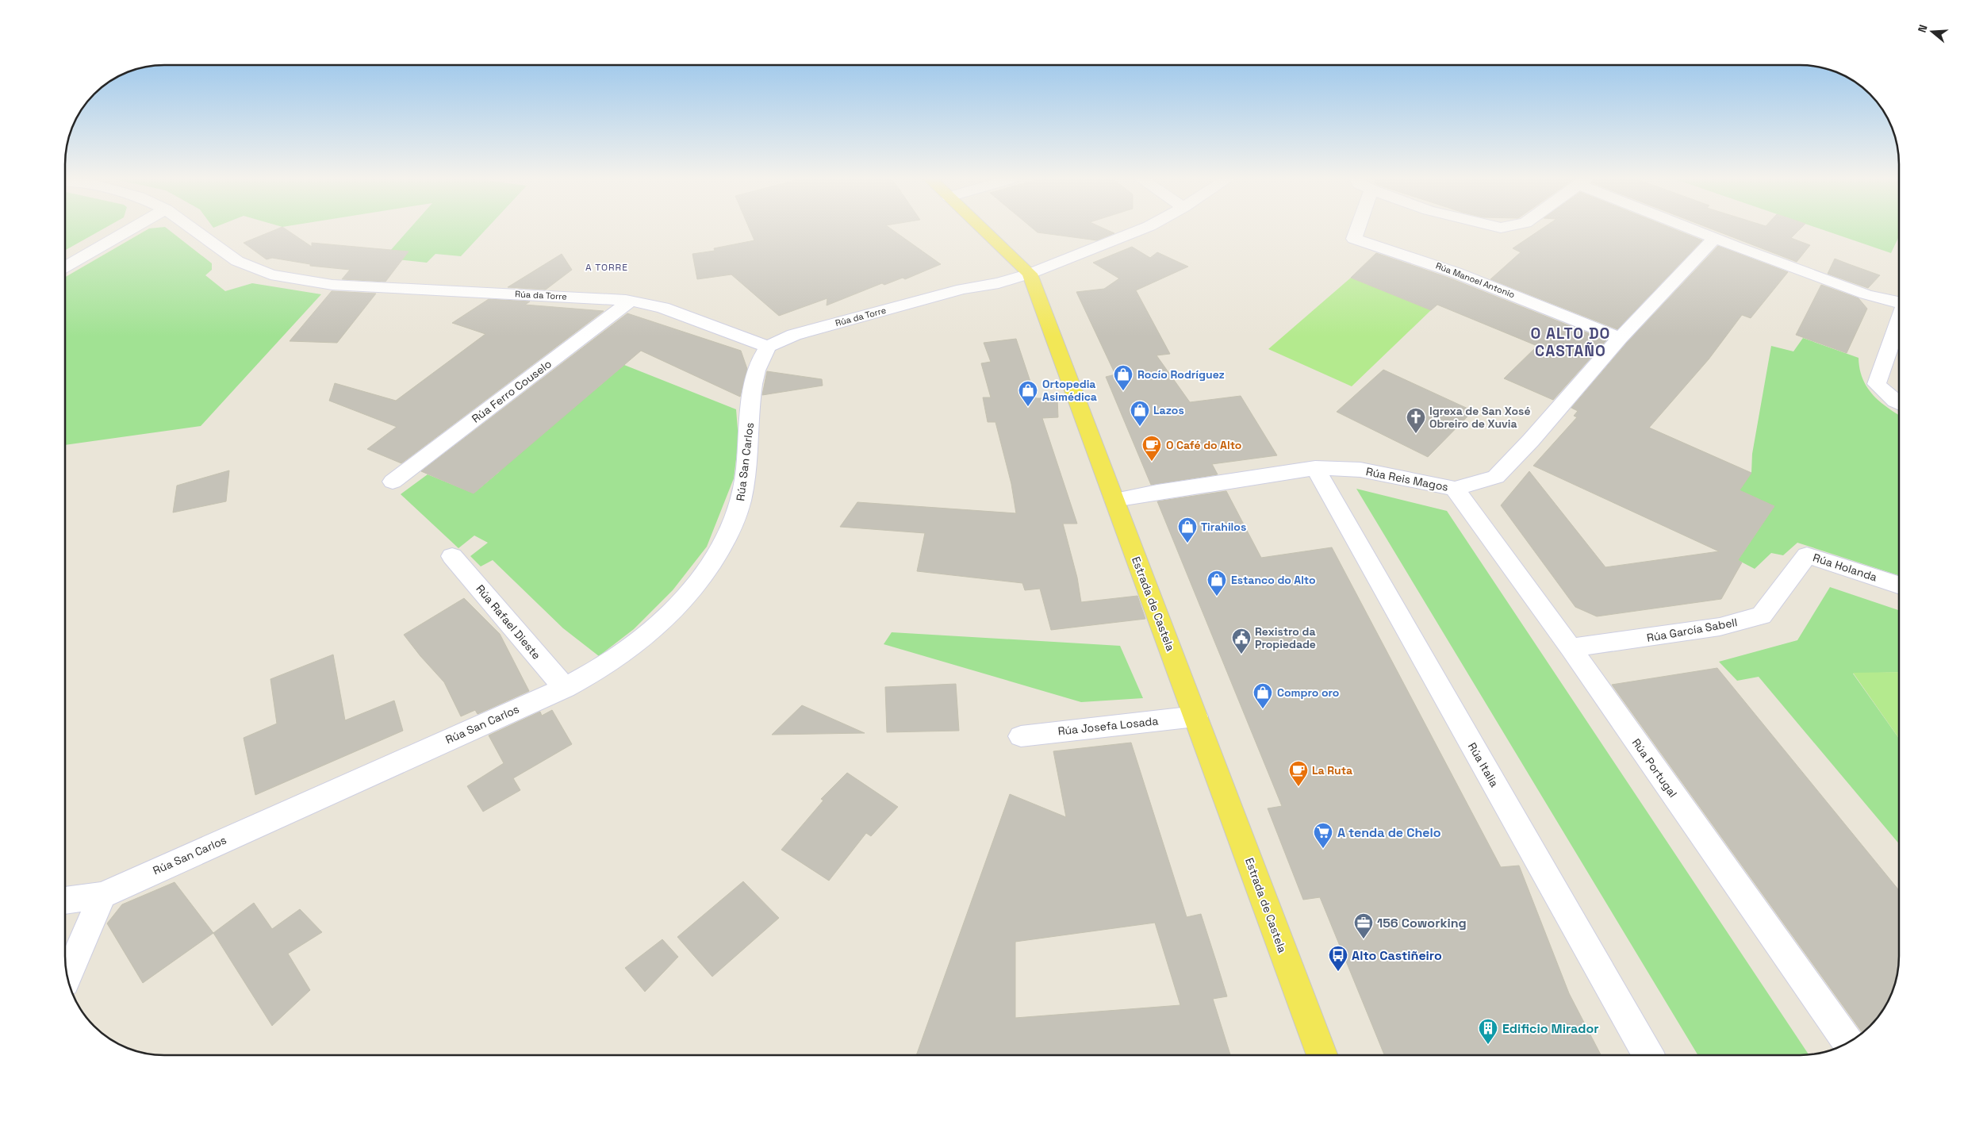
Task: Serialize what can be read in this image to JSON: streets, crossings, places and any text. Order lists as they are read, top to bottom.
{
  "streets": {
    "main road": ["Estrada de Castela"],
    "street": [
      "Rúa Manoel Antonio",
      "Rúa da Torre",
      "Rúa Ferro Couselo",
      "Rúa San Carlos",
      "Rúa Reis Magos",
      "Rúa Holanda",
      "Rúa Rafael Dieste",
      "Rúa García Sabell",
      "Rúa Josefa Losada",
      "Rúa Italia",
      "Rúa Portugal"
    ]
  },
  "crossings": [
    ["Rúa Manoel Antonio", "Rúa Reis Magos"],
    ["Rúa da Torre", "Rúa Ferro Couselo"],
    ["Rúa da Torre", "Rúa San Carlos"],
    ["Rúa da Torre", "Estrada de Castela"],
    ["Rúa San Carlos", "Rúa Rafael Dieste"],
    ["Rúa Reis Magos", "Estrada de Castela"],
    ["Rúa Reis Magos", "Rúa Italia"],
    ["Rúa Reis Magos", "Rúa Portugal"],
    ["Rúa Holanda", "Rúa García Sabell"],
    ["Estrada de Castela", "Rúa Josefa Losada"],
    ["Rúa García Sabell", "Rúa Portugal"]
  ],
  "districts": ["A TORRE", "O ALTO DO CASTAÑO"],
  "places": {
    "shop": [
      "Rocío Rodríguez",
      "Ortopedia Asimédica",
      "Lazos",
      "Tirahilos",
      "Estanco do Alto",
      "Compro oro"
    ],
    "church": ["Igrexa de San Xosé Obreiro de Xuvia"],
    "cafe": ["O Café do Alto", "La Ruta"],
    "public building": ["Rexistro da Propiedade"],
    "supermarket": ["A tenda de Chelo"],
    "office": ["156 Coworking"],
    "bus stop": ["Alto Castiñeiro"],
    "building": ["Edificio Mirador"]
  },
  "north": "left"
}
